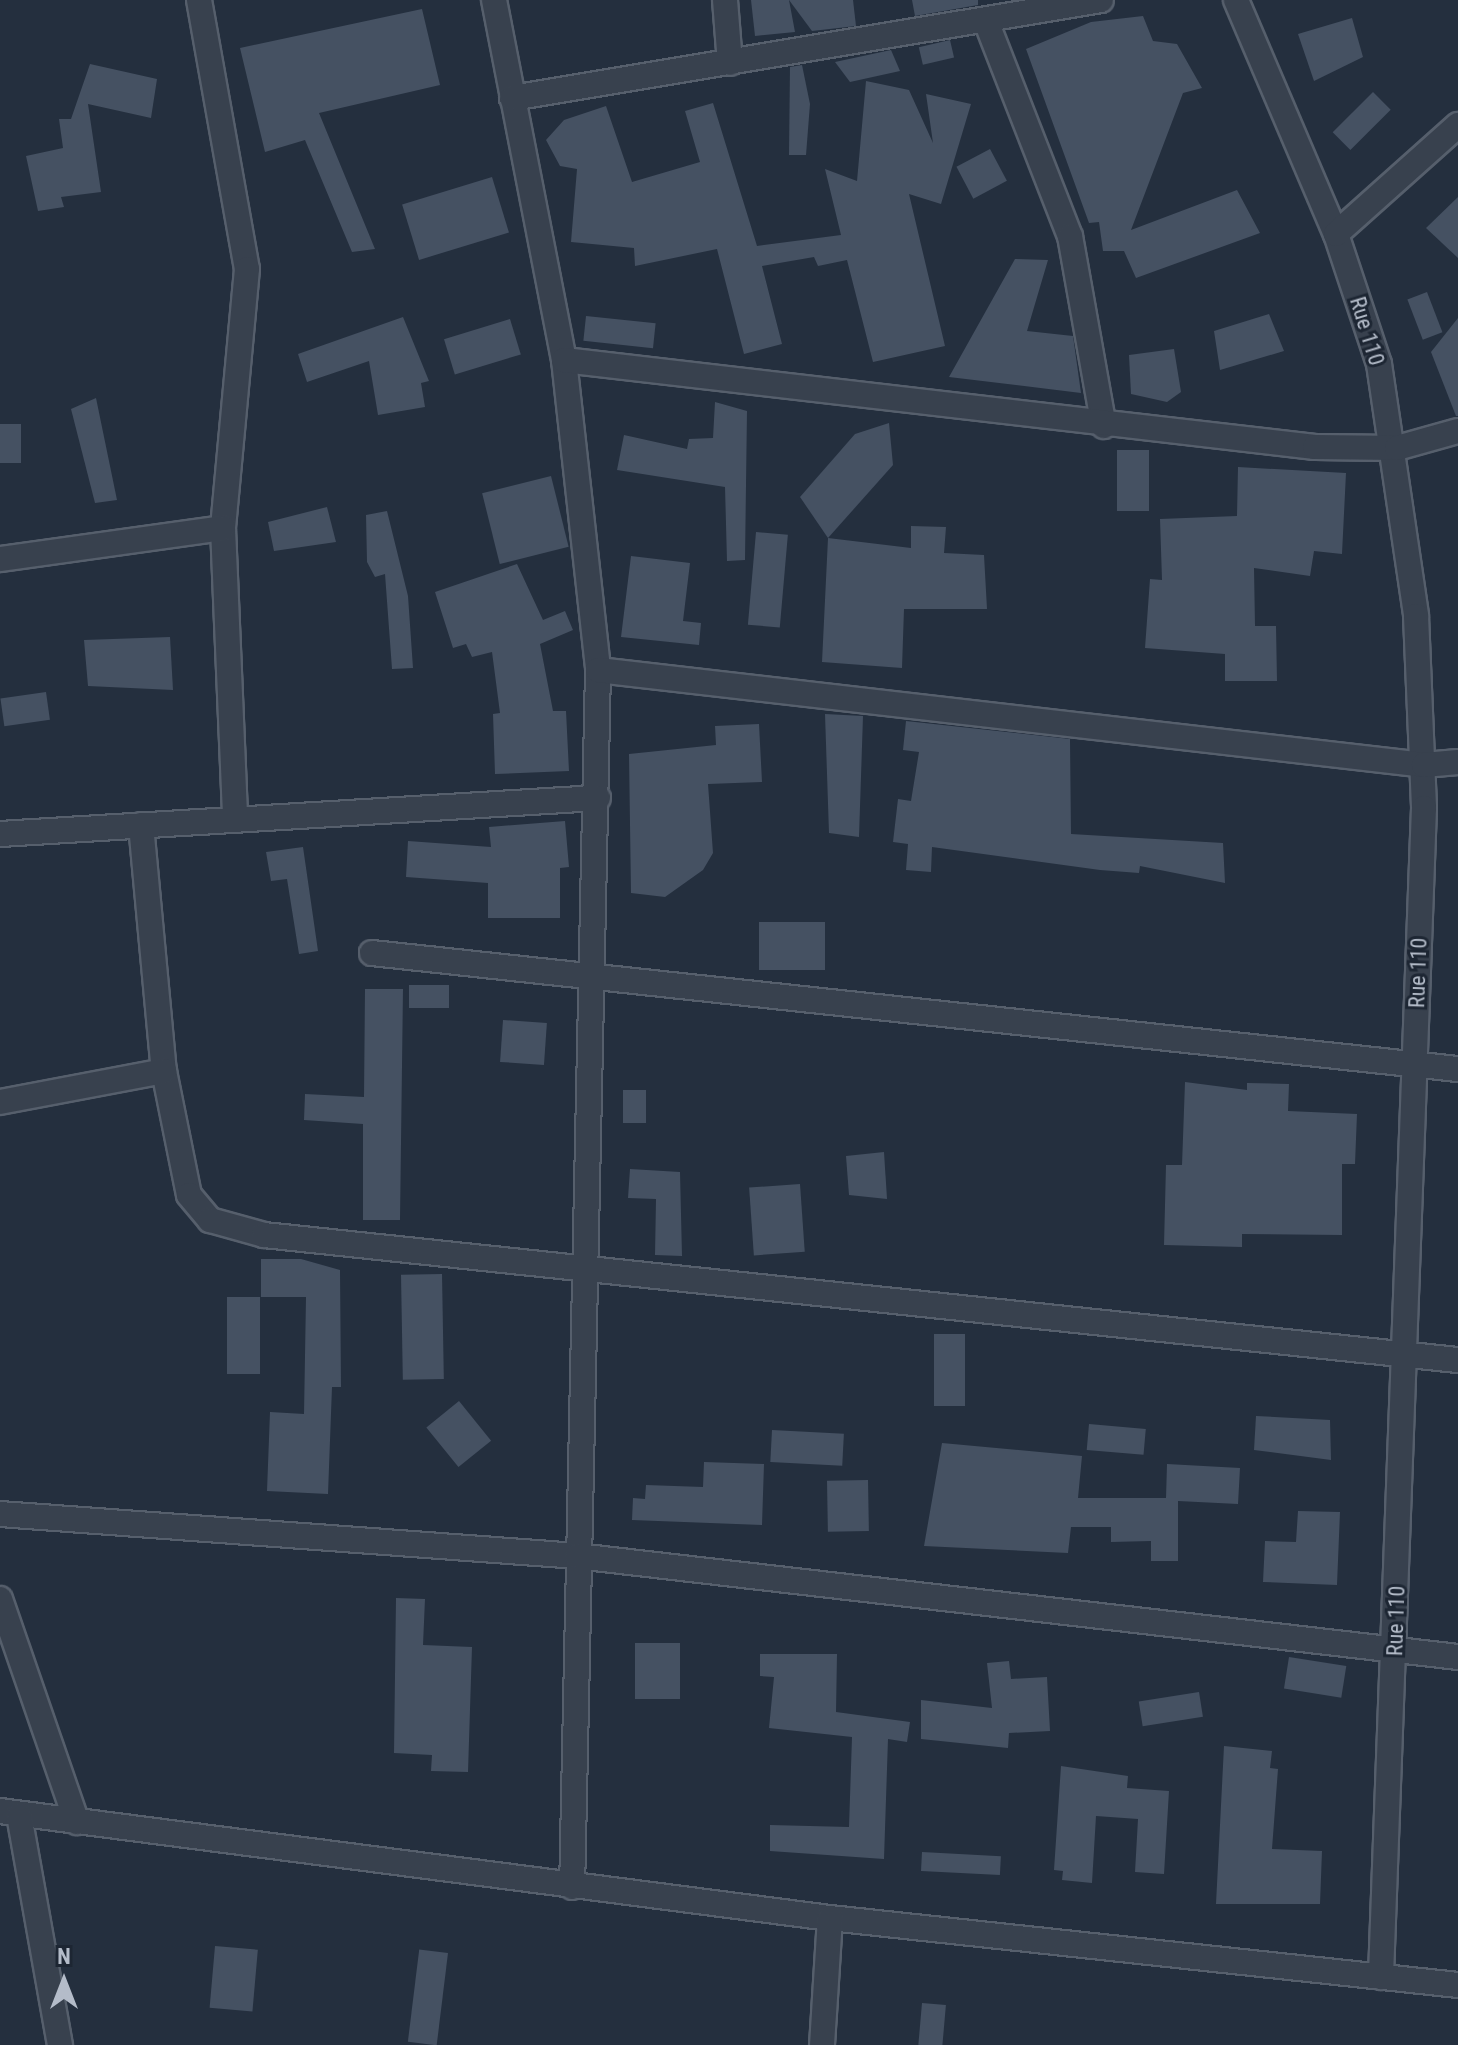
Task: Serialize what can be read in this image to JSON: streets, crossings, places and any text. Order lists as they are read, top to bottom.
{
  "streets": {
    "street": ["Rue 110"]
  },
  "north": "top"
}
